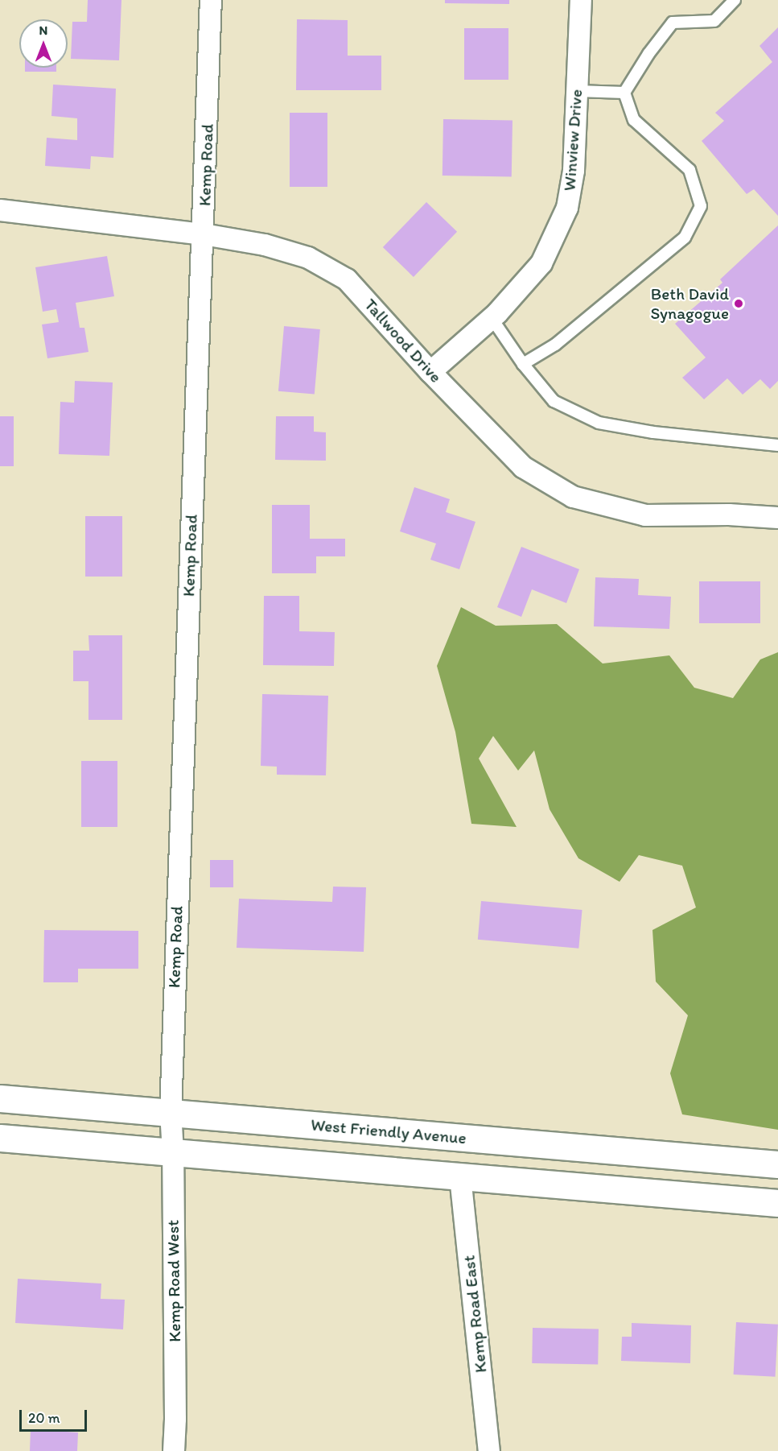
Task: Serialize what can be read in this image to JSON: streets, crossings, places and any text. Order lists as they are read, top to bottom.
{
  "streets": {
    "main road": ["West Friendly Avenue"],
    "street": [
      "Winview Drive",
      "Kemp Road",
      "Tallwood Drive",
      "Kemp Road West",
      "Kemp Road East"
    ]
  },
  "crossings": [
    ["Winview Drive", "Tallwood Drive"],
    ["Kemp Road", "Tallwood Drive"],
    ["Kemp Road", "West Friendly Avenue"],
    ["Kemp Road", "Kemp Road West"],
    ["West Friendly Avenue", "Kemp Road West"]
  ],
  "places": ["Beth David Synagogue"],
  "scale_bar": "20 m",
  "north": "top"
}
